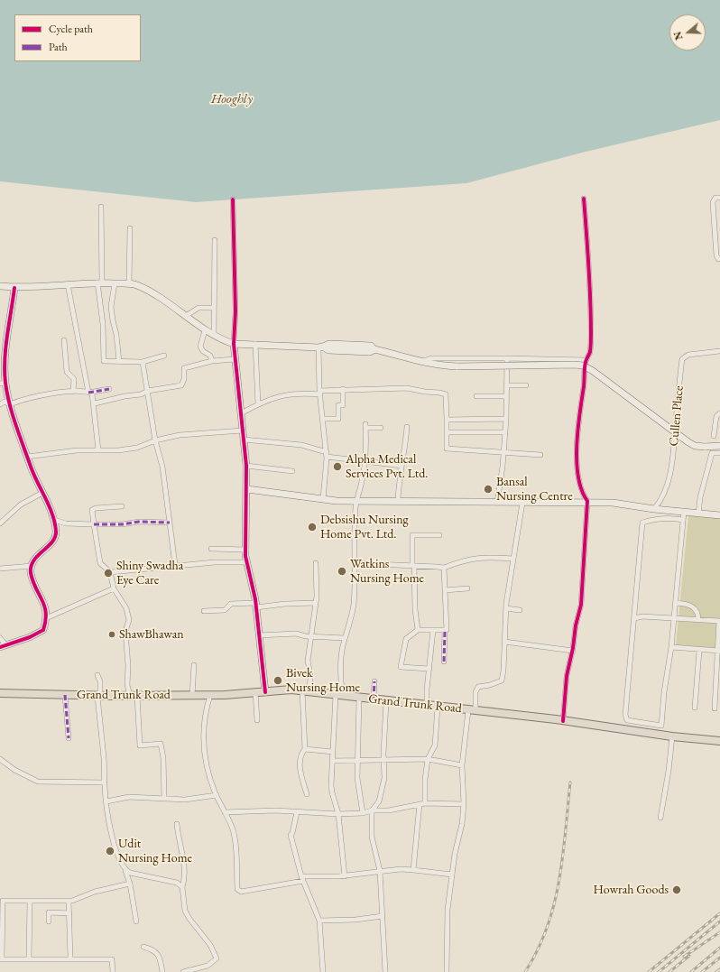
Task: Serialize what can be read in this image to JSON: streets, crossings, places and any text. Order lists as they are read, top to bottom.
{
  "streets": {
    "main road": ["Grand Trunk Road"],
    "street": ["Cullen Place"]
  },
  "water": ["Hooghly"],
  "places": [
    "Alpha Medical Services Pvt. Ltd.",
    "Bansal Nursing Centre",
    "Debsishu Nursing Home Pvt. Ltd.",
    "Watkins Nursing Home",
    "Shiny Swadha Eye Care",
    "ShawBhawan",
    "Bivek Nursing Home",
    "Udit Nursing Home",
    "Howrah Goods"
  ],
  "legend": ["Cycle path", "Path"],
  "north": "left"
}
